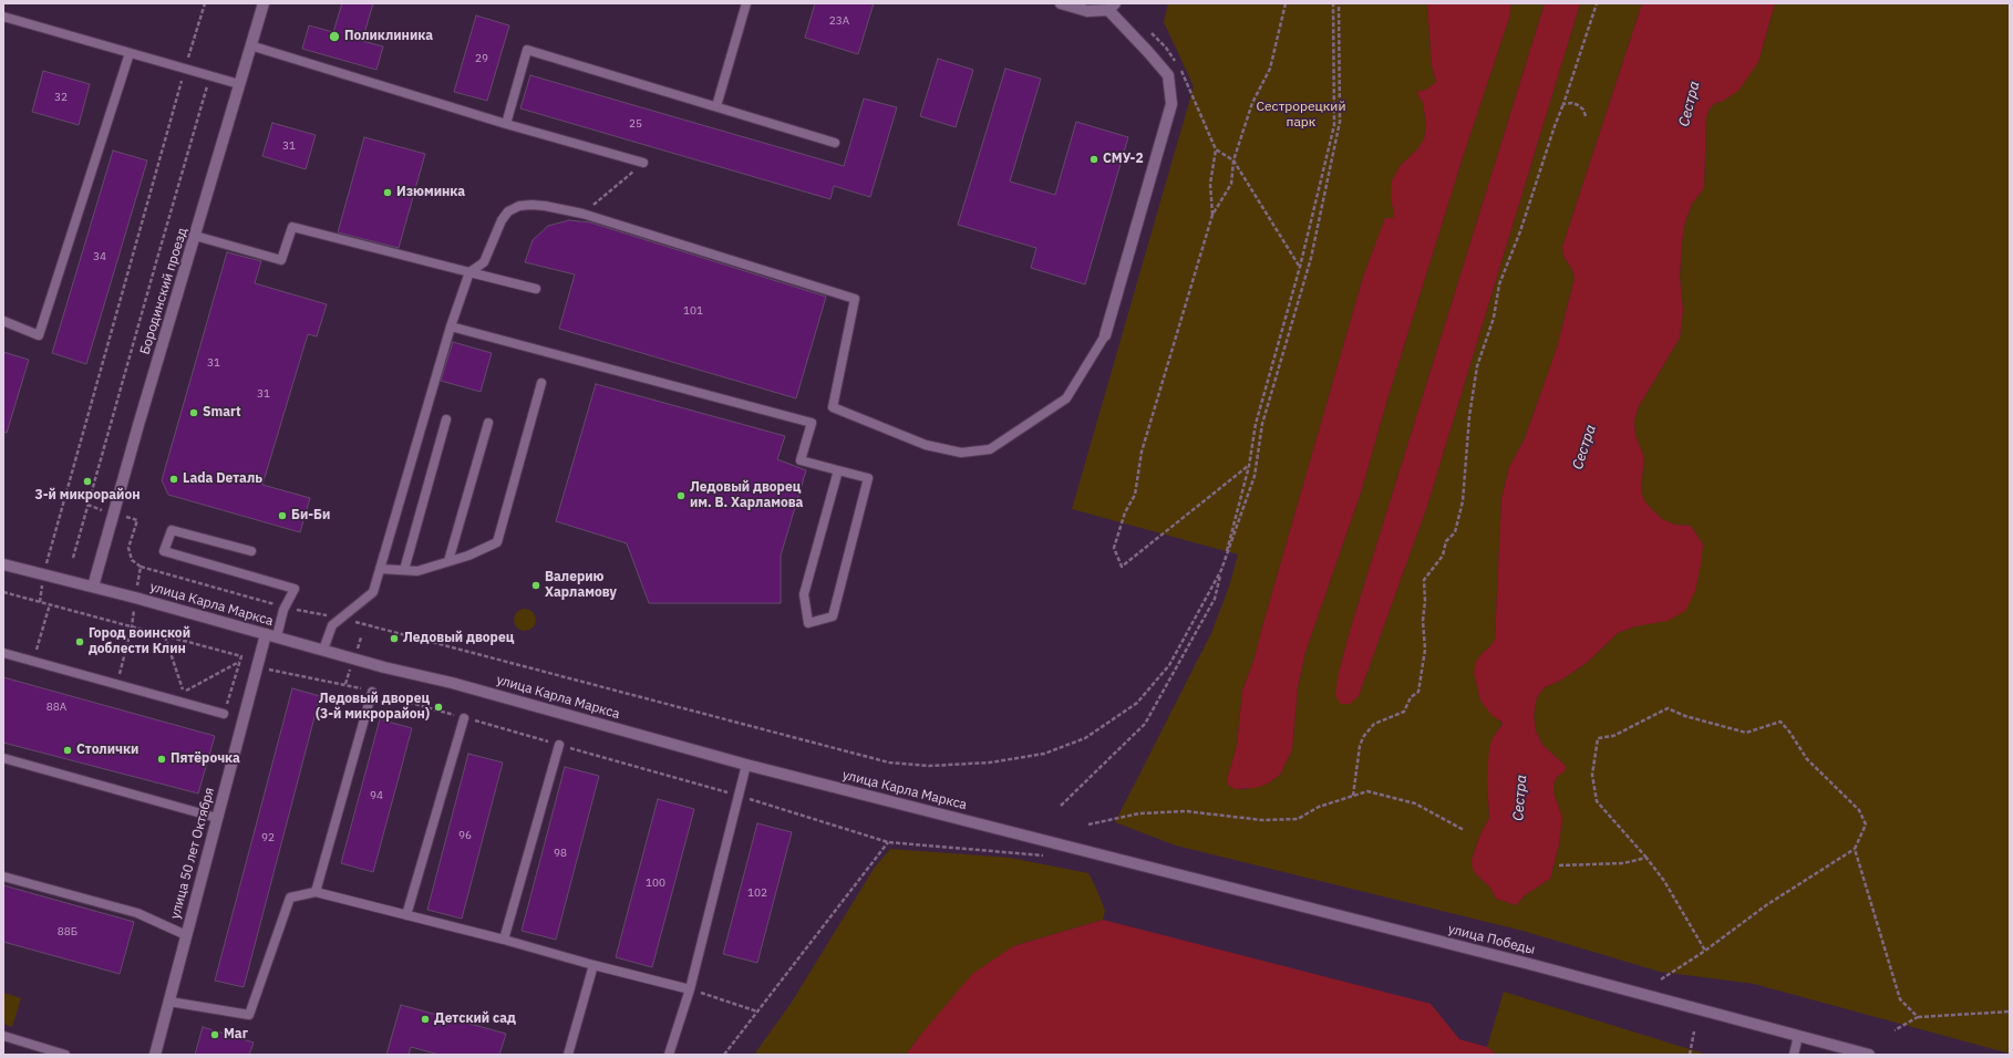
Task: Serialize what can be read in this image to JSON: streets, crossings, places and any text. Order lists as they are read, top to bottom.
{
  "streets": {
    "street": [
      "Бородинский проезд",
      "улица Карла Маркса",
      "улица 50 лет Октября",
      "улица Победы"
    ]
  },
  "crossings": [
    ["Бородинский проезд", "улица Карла Маркса"],
    ["улица Карла Маркса", "улица 50 лет Октября"],
    ["улица Карла Маркса", "улица Победы"]
  ],
  "water": ["Сестра"],
  "parks": ["Сестрорецкий парк"],
  "places": [
    "Поликлиника",
    "СМУ-2",
    "Изюминка",
    "Smart",
    "Lada Dеталь",
    "3-й микрорайон",
    "Ледовый дворец им. В. Харламова",
    "Би-Би",
    "Валерию Харламову",
    "Ледовый дворец",
    "Город воинской доблести Клин",
    "Ледовый дворец (3-й микрорайон)",
    "Столички",
    "Пятёрочка",
    "Детский сад",
    "Маг"
  ],
  "house_numbers": [
    "23А",
    "29",
    "32",
    "25",
    "31",
    "34",
    "101",
    "31",
    "31",
    "88А",
    "94",
    "96",
    "92",
    "98",
    "100",
    "102",
    "88Б"
  ]
}
